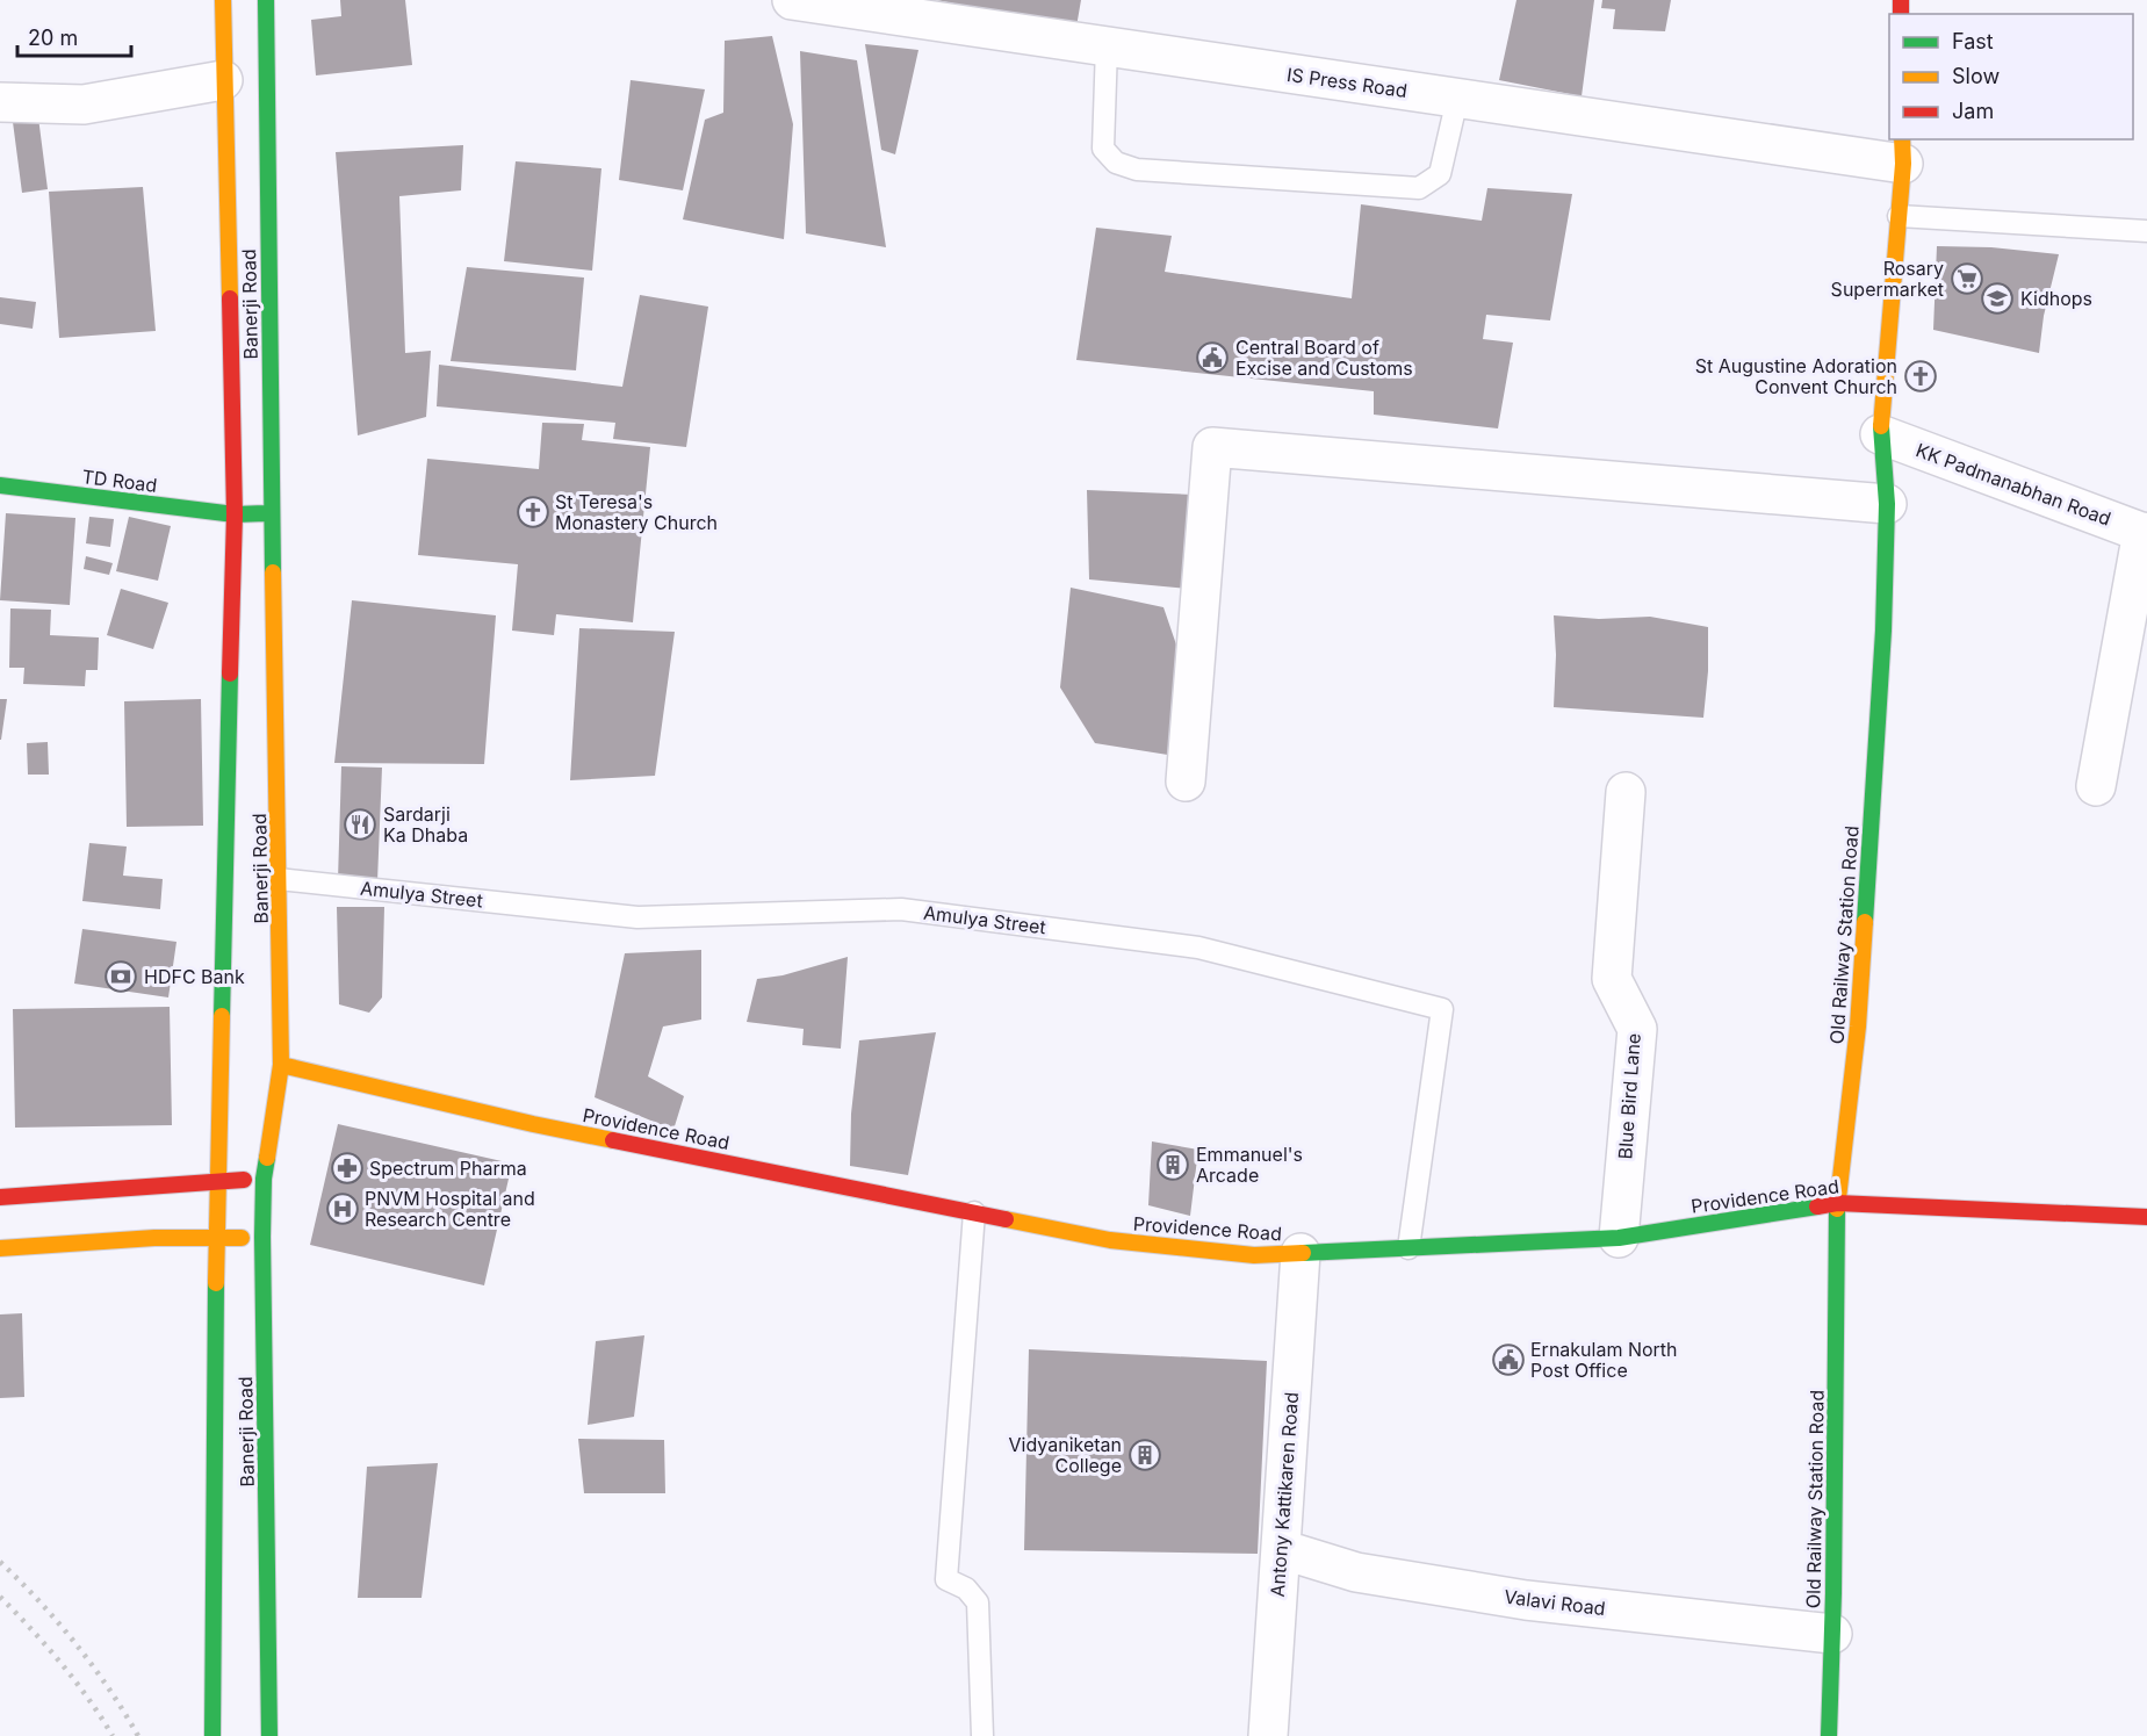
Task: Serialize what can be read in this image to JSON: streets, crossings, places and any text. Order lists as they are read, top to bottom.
{
  "streets": {
    "main road": [
      "Banerji Road",
      "TD Road",
      "Old Railway Station Road",
      "Providence Road"
    ],
    "street": [
      "IS Press Road",
      "KK Padmanabhan Road",
      "Blue Bird Lane",
      "Antony Kattikaren Road",
      "Valavi Road"
    ],
    "lane": ["Amulya Street"]
  },
  "crossings": [
    ["IS Press Road", "Old Railway Station Road"],
    ["Banerji Road", "TD Road"],
    ["Banerji Road", "Amulya Street"],
    ["Banerji Road", "Providence Road"],
    ["KK Padmanabhan Road", "Old Railway Station Road"],
    ["Amulya Street", "Providence Road"],
    ["Old Railway Station Road", "Providence Road"],
    ["Old Railway Station Road", "Valavi Road"],
    ["Blue Bird Lane", "Providence Road"],
    ["Providence Road", "Antony Kattikaren Road"],
    ["Antony Kattikaren Road", "Valavi Road"]
  ],
  "places": {
    "supermarket": ["Rosary Supermarket"],
    "school or university": ["Kidhops"],
    "public building": ["Central Board of Excise and Customs", "Ernakulam North Post Office"],
    "church": ["St Augustine Adoration Convent Church", "St Teresa's Monastery Church"],
    "restaurant": ["Sardarji Ka Dhaba"],
    "bank": ["HDFC Bank"],
    "building": ["Emmanuel's Arcade", "Vidyaniketan College"],
    "pharmacy": ["Spectrum Pharma"],
    "hospital": ["PNVM Hospital and Research Centre"]
  },
  "legend": ["Fast", "Slow", "Jam"],
  "scale_bar": "20 m"
}
